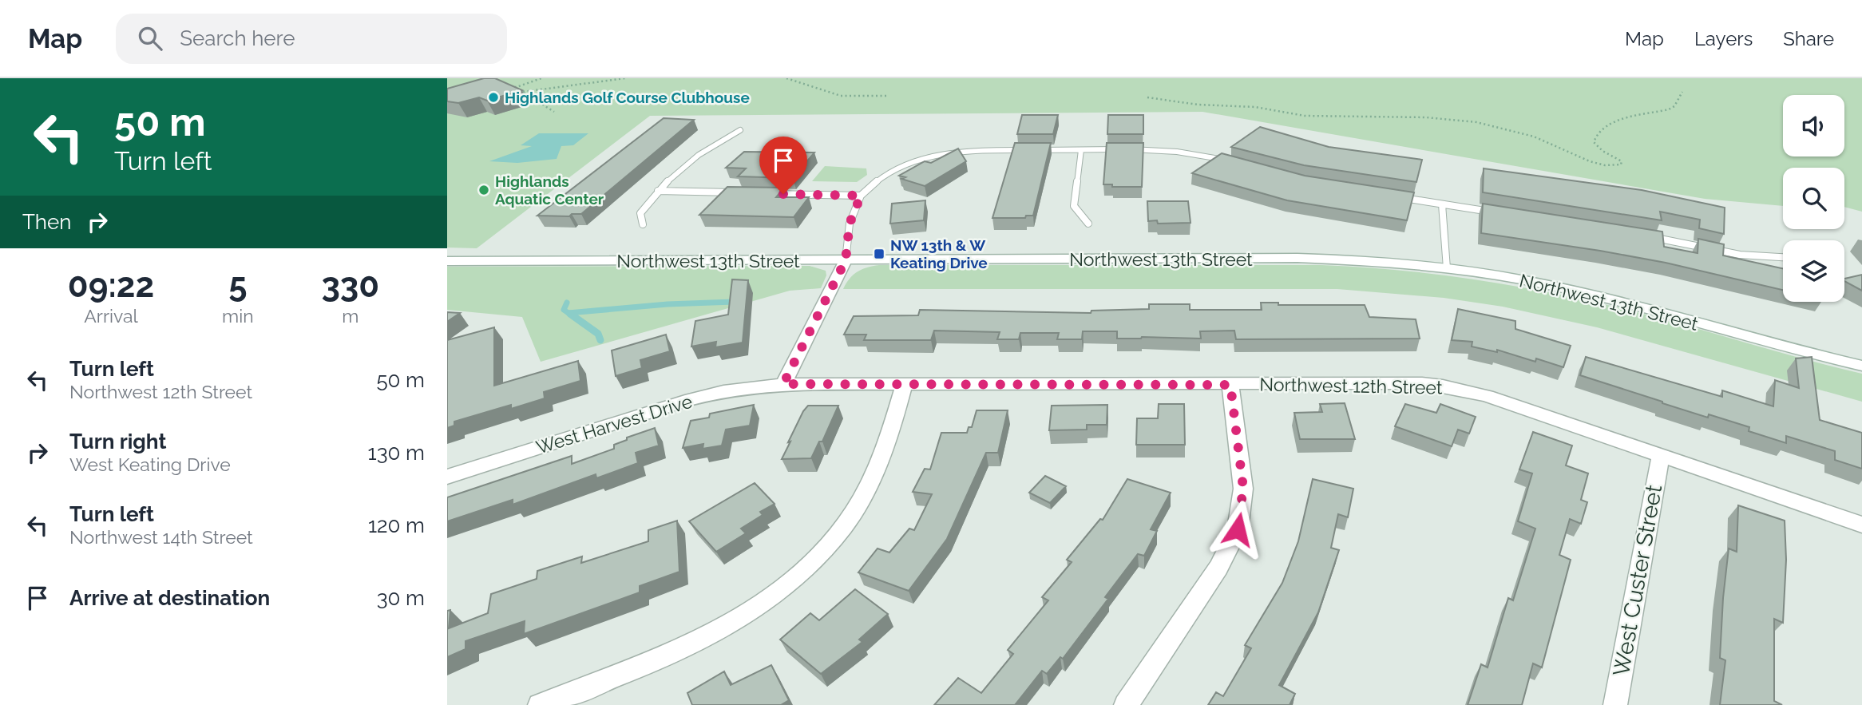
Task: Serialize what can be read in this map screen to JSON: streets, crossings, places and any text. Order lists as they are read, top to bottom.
{
  "streets": {
    "street": [
      "Northwest 13th Street",
      "Northwest 12th Street",
      "West Harvest Drive",
      "West Custer Street"
    ]
  },
  "crossings": [
    ["Northwest 12th Street", "West Harvest Drive"],
    ["Northwest 12th Street", "West Custer Street"]
  ],
  "places": {
    "other": ["Highlands Golf Course Clubhouse", "Highlands Aquatic Center"],
    "transit": ["NW 13th & W Keating Drive"]
  },
  "page": {
    "header": "Map",
    "search": "Search here",
    "nav": ["Map", "Layers", "Share"],
    "turn": ["50 m", "Turn left"],
    "then": "Then",
    "eta": [
      "09:22",
      "Arrival",
      "5",
      "min",
      "330",
      "m"
    ],
    "list": [
      {
        "name": "Turn left",
        "note": "Northwest 12th Street",
        "value": "50 m"
      },
      {
        "name": "Turn right",
        "note": "West Keating Drive",
        "value": "130 m"
      },
      {
        "name": "Turn left",
        "note": "Northwest 14th Street",
        "value": "120 m"
      },
      {
        "name": "Arrive at destination",
        "value": "30 m"
      }
    ]
  }
}
